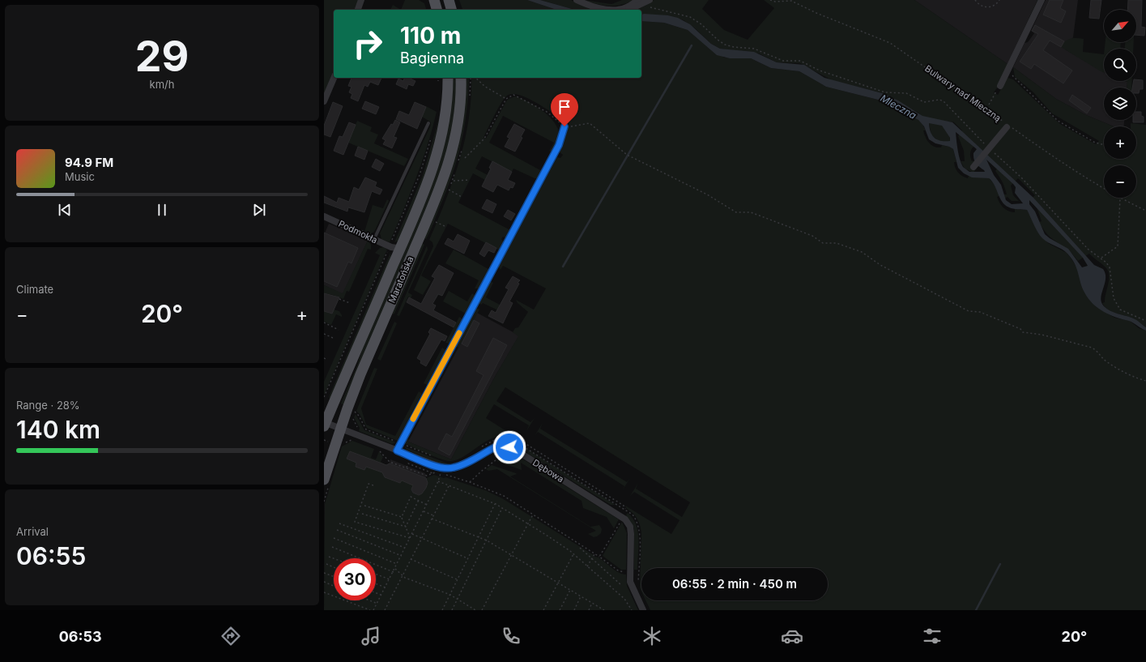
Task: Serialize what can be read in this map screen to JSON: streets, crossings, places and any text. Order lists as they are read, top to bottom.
{
  "streets": {
    "main road": ["Maratońska"],
    "street": ["Podmokła", "Dębowa"],
    "path": ["Bulwary nad Mleczną"]
  },
  "crossings": [
    ["Podmokła", "Maratońska"],
    ["Maratońska", "Dębowa"]
  ],
  "water": ["Mleczna"],
  "north": "top right",
  "page": {
    "tile": [
      ["29", "km/h"],
      "Climate",
      ["Range · 28%", "140 km"],
      ["Arrival", "06:55"]
    ],
    "map_buttons": ["+", "−"],
    "turn": ["110 m", "Bagienna"],
    "song": ["94.9 FM", "Music"],
    "heat": ["−", "20°", "+"],
    "limit": "30",
    "trip": "06:55 · 2 min · 450 m",
    "tabs": ["06:53", "20°"]
  }
}
